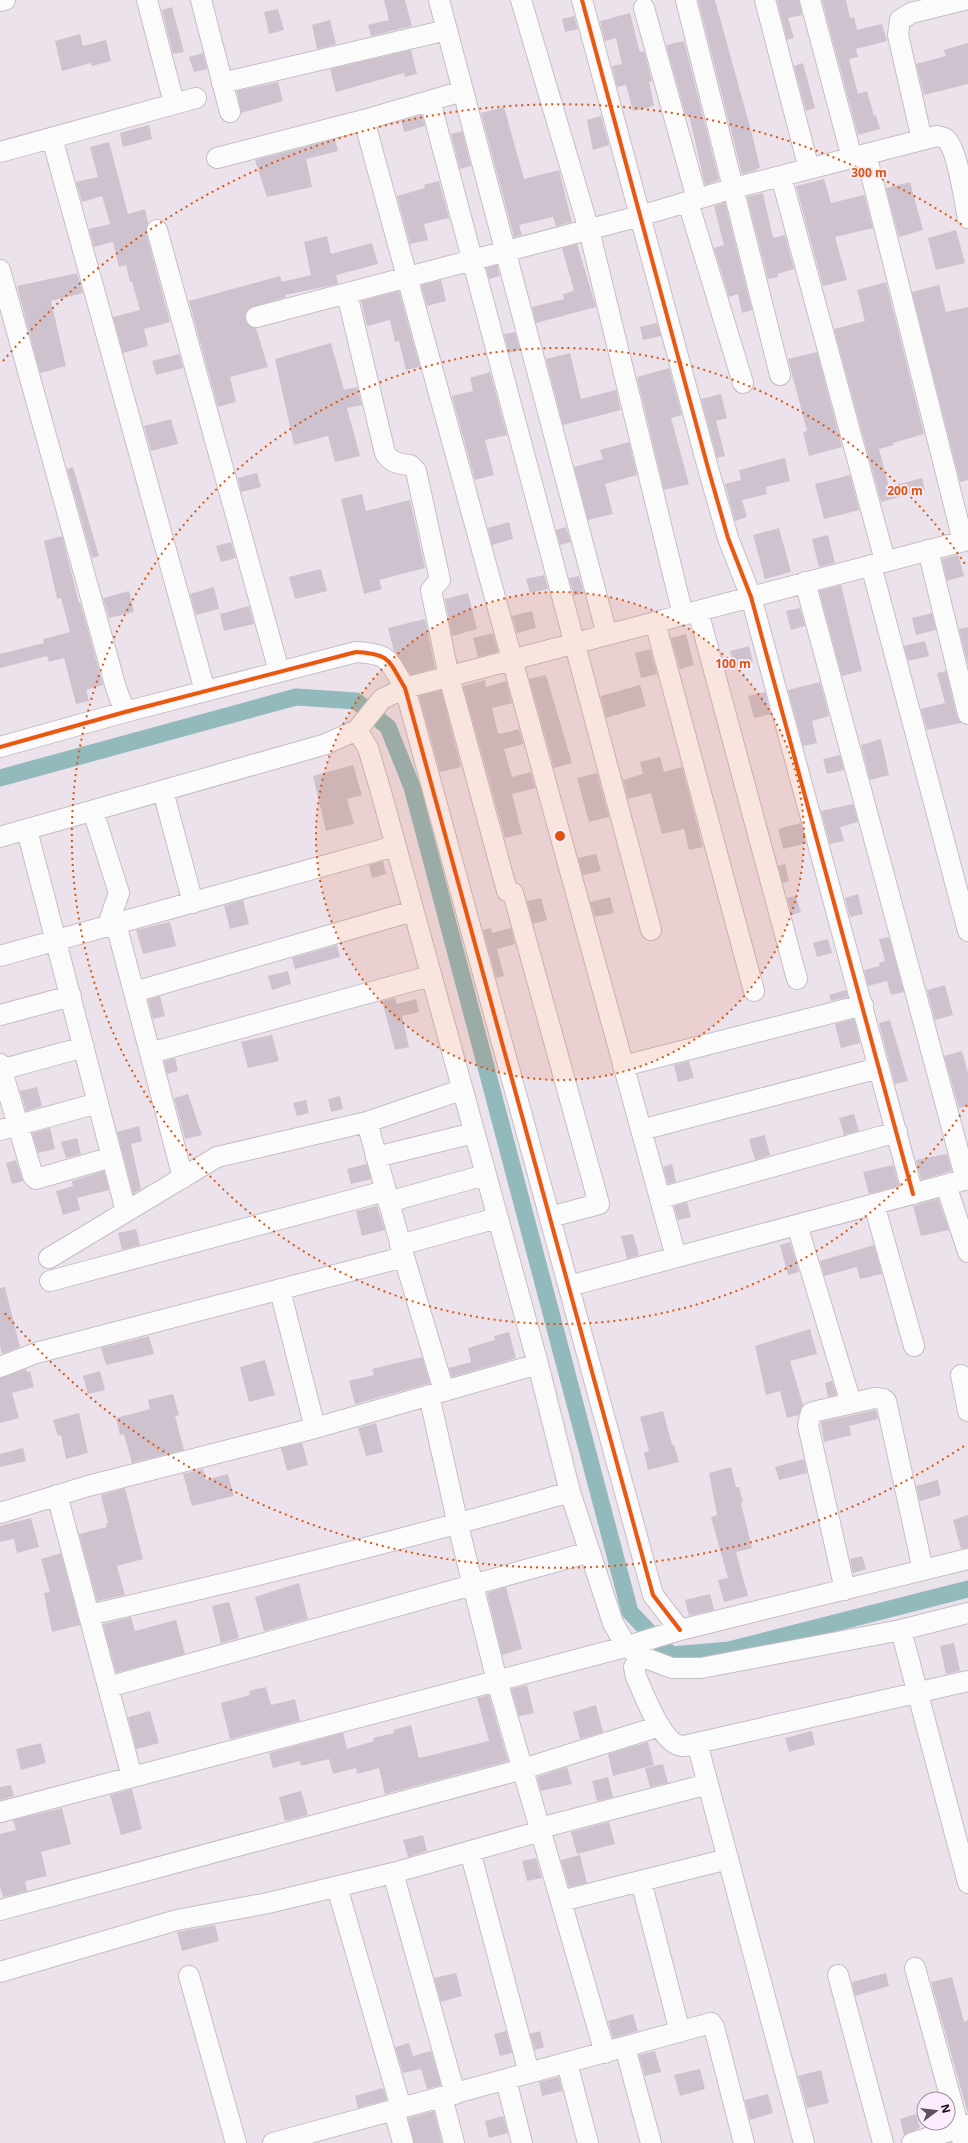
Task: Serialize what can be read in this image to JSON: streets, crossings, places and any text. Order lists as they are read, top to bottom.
{
  "north": "right",
  "rings": ["300 m", "200 m", "100 m"]
}
